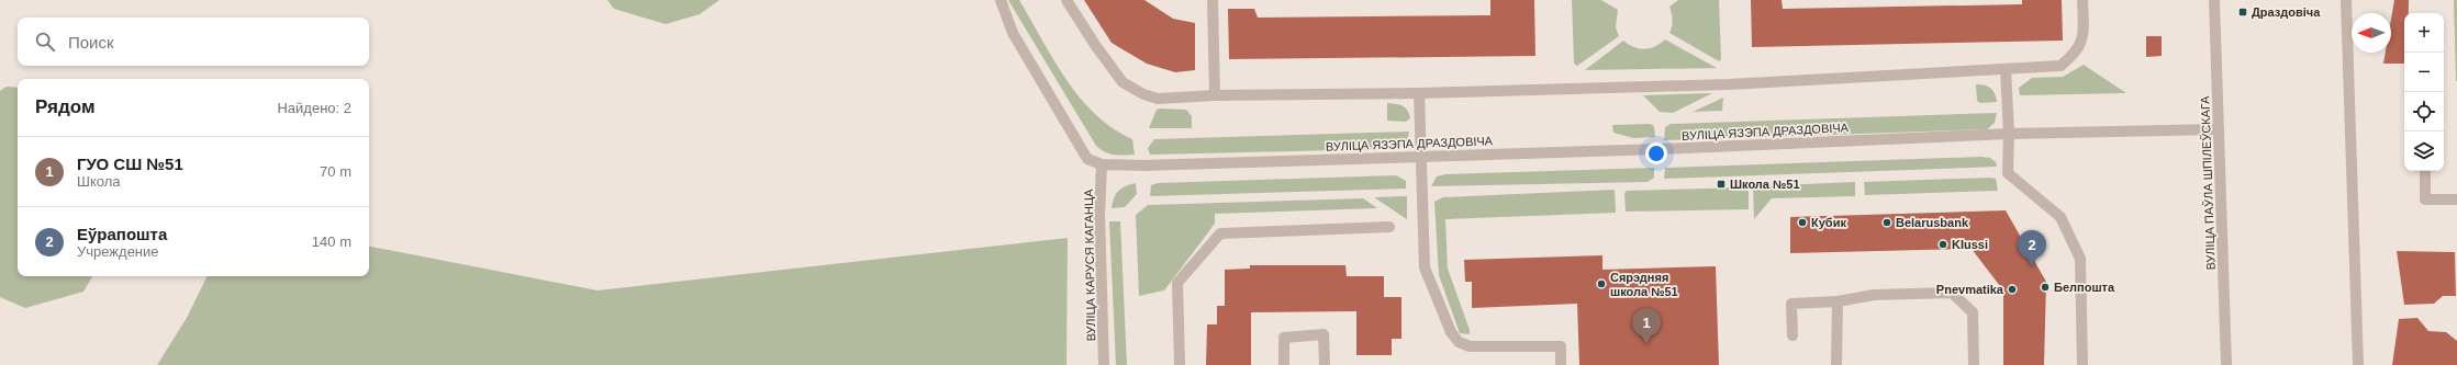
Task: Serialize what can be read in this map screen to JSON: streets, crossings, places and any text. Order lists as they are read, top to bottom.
{
  "streets": {
    "street": ["ВУЛІЦА ЯЗЭПА ДРАЗДОВІЧА", "ВУЛІЦА ПАЎЛА ШПІЛЕЎСКАГА", "ВУЛІЦА КАРУСЯ КАГАНЦА"]
  },
  "crossings": [
    ["ВУЛІЦА ЯЗЭПА ДРАЗДОВІЧА", "ВУЛІЦА ПАЎЛА ШПІЛЕЎСКАГА"],
    ["ВУЛІЦА ЯЗЭПА ДРАЗДОВІЧА", "ВУЛІЦА КАРУСЯ КАГАНЦА"]
  ],
  "places": {
    "transit": ["Драздовіча", "Школа №51"],
    "other": [
      "Кубик",
      "Belarusbank",
      "KIussi",
      "Сярэдняя школа №51",
      "Белпошта",
      "Pnevmatika"
    ]
  },
  "north": "left",
  "page": {
    "map_buttons": ["+", "−"],
    "search": "Поиск",
    "heading": ["Рядом", "Найдено: 2"],
    "list": [
      {
        "mark": "1",
        "name": "ГУО СШ №51",
        "note": "Школа",
        "value": "70 m"
      },
      {
        "mark": "2",
        "name": "Еўрапошта",
        "note": "Учреждение",
        "value": "140 m"
      }
    ],
    "pins": ["2", "1"]
  }
}
